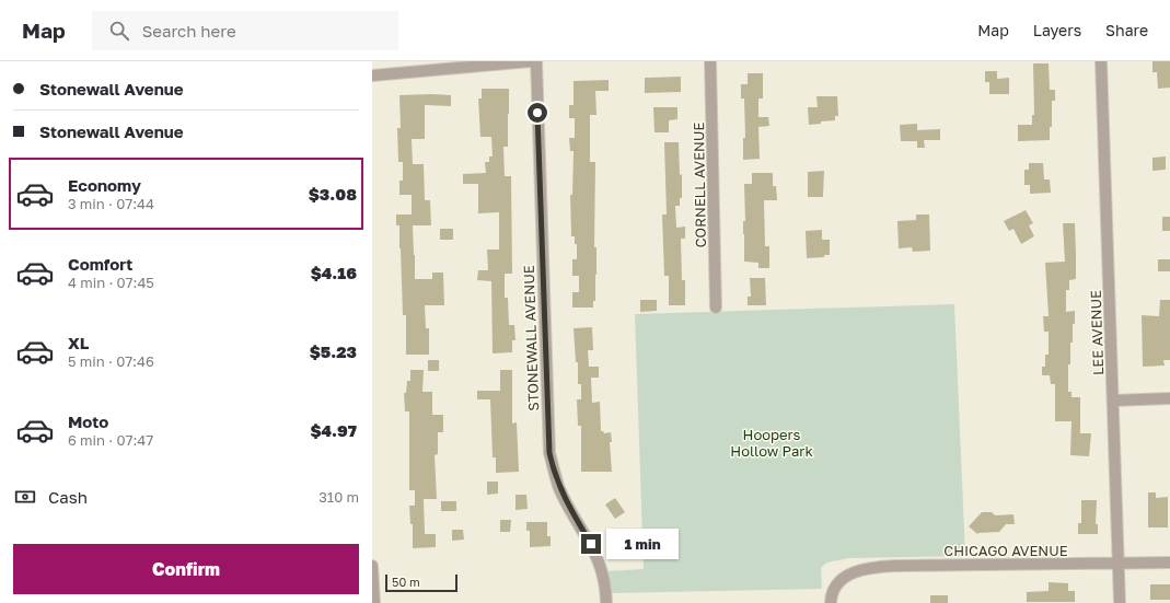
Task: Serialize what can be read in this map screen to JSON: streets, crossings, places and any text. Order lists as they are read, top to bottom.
{
  "streets": {
    "street": [
      "CORNELL AVENUE",
      "LEE AVENUE",
      "STONEWALL AVENUE",
      "CHICAGO AVENUE"
    ]
  },
  "crossings": [
    ["LEE AVENUE", "CHICAGO AVENUE"]
  ],
  "parks": ["Hoopers Hollow Park"],
  "scale_bar": "50 m",
  "page": {
    "header": "Map",
    "search": "Search here",
    "nav": ["Map", "Layers", "Share"],
    "banner": ["Stonewall Avenue", "Stonewall Avenue"],
    "list": [
      {
        "name": "Economy",
        "note": "3 min · 07:44",
        "value": "$3.08"
      },
      {
        "name": "Comfort",
        "note": "4 min · 07:45",
        "value": "$4.16"
      },
      {
        "name": "XL",
        "note": "5 min · 07:46",
        "value": "$5.23"
      },
      {
        "name": "Moto",
        "note": "6 min · 07:47",
        "value": "$4.97"
      }
    ],
    "pay": ["Cash", "310 m"],
    "bubble": "1 min",
    "buttons": "Confirm",
    "scale": "50 m"
  }
}
